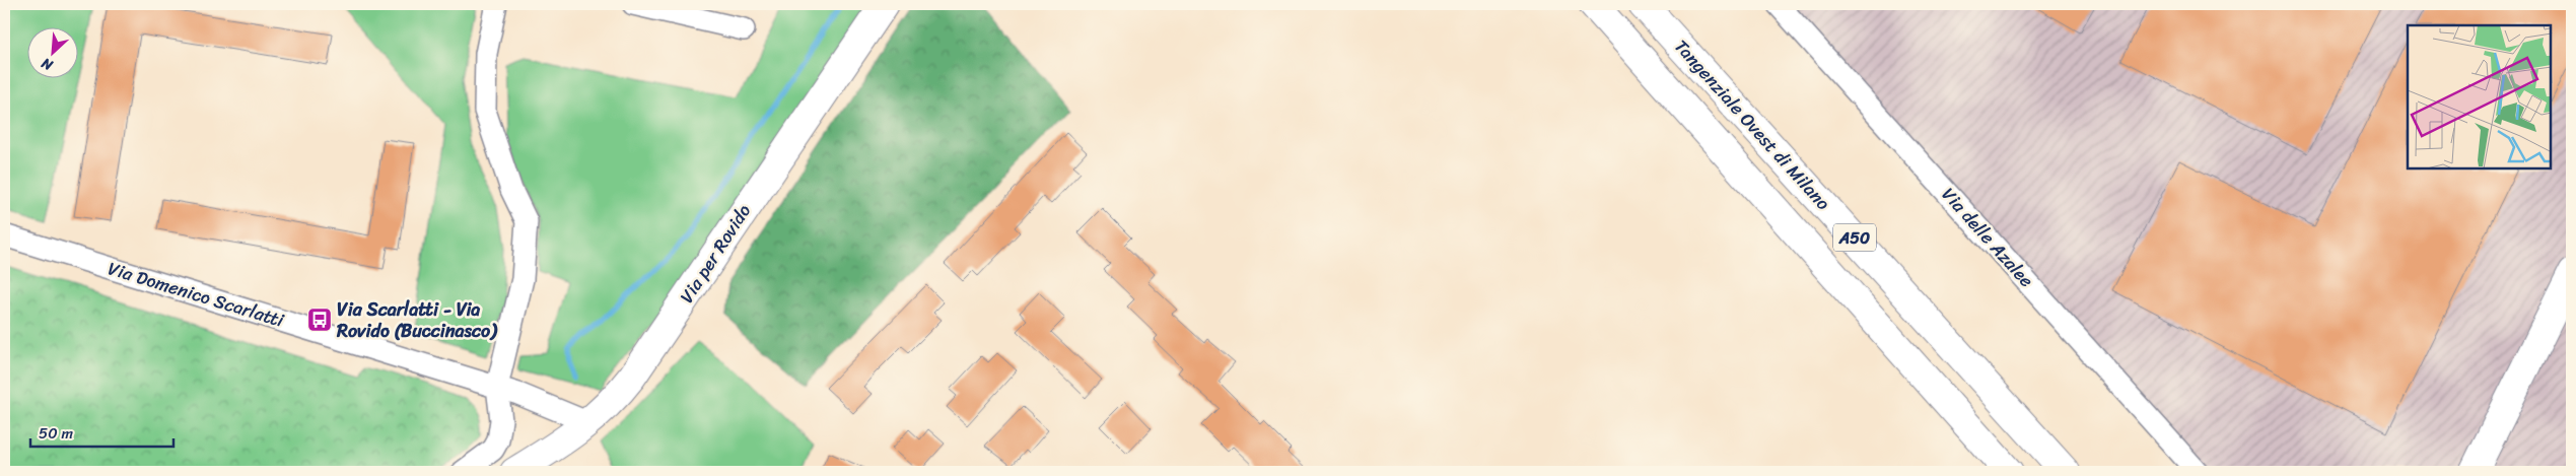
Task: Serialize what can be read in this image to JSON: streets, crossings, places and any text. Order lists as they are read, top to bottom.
{
  "streets": {
    "main road": ["Tangenziale Ovest di Milano", "A50", "Via per Rovido"],
    "street": ["Via delle Azalee", "Via Domenico Scarlatti"]
  },
  "crossings": [
    ["Via per Rovido", "Via Domenico Scarlatti"]
  ],
  "places": {
    "bus stop": ["Via Scarlatti - Via Rovido (Buccinasco)"]
  },
  "scale_bar": "50 m",
  "north": "bottom left"
}
